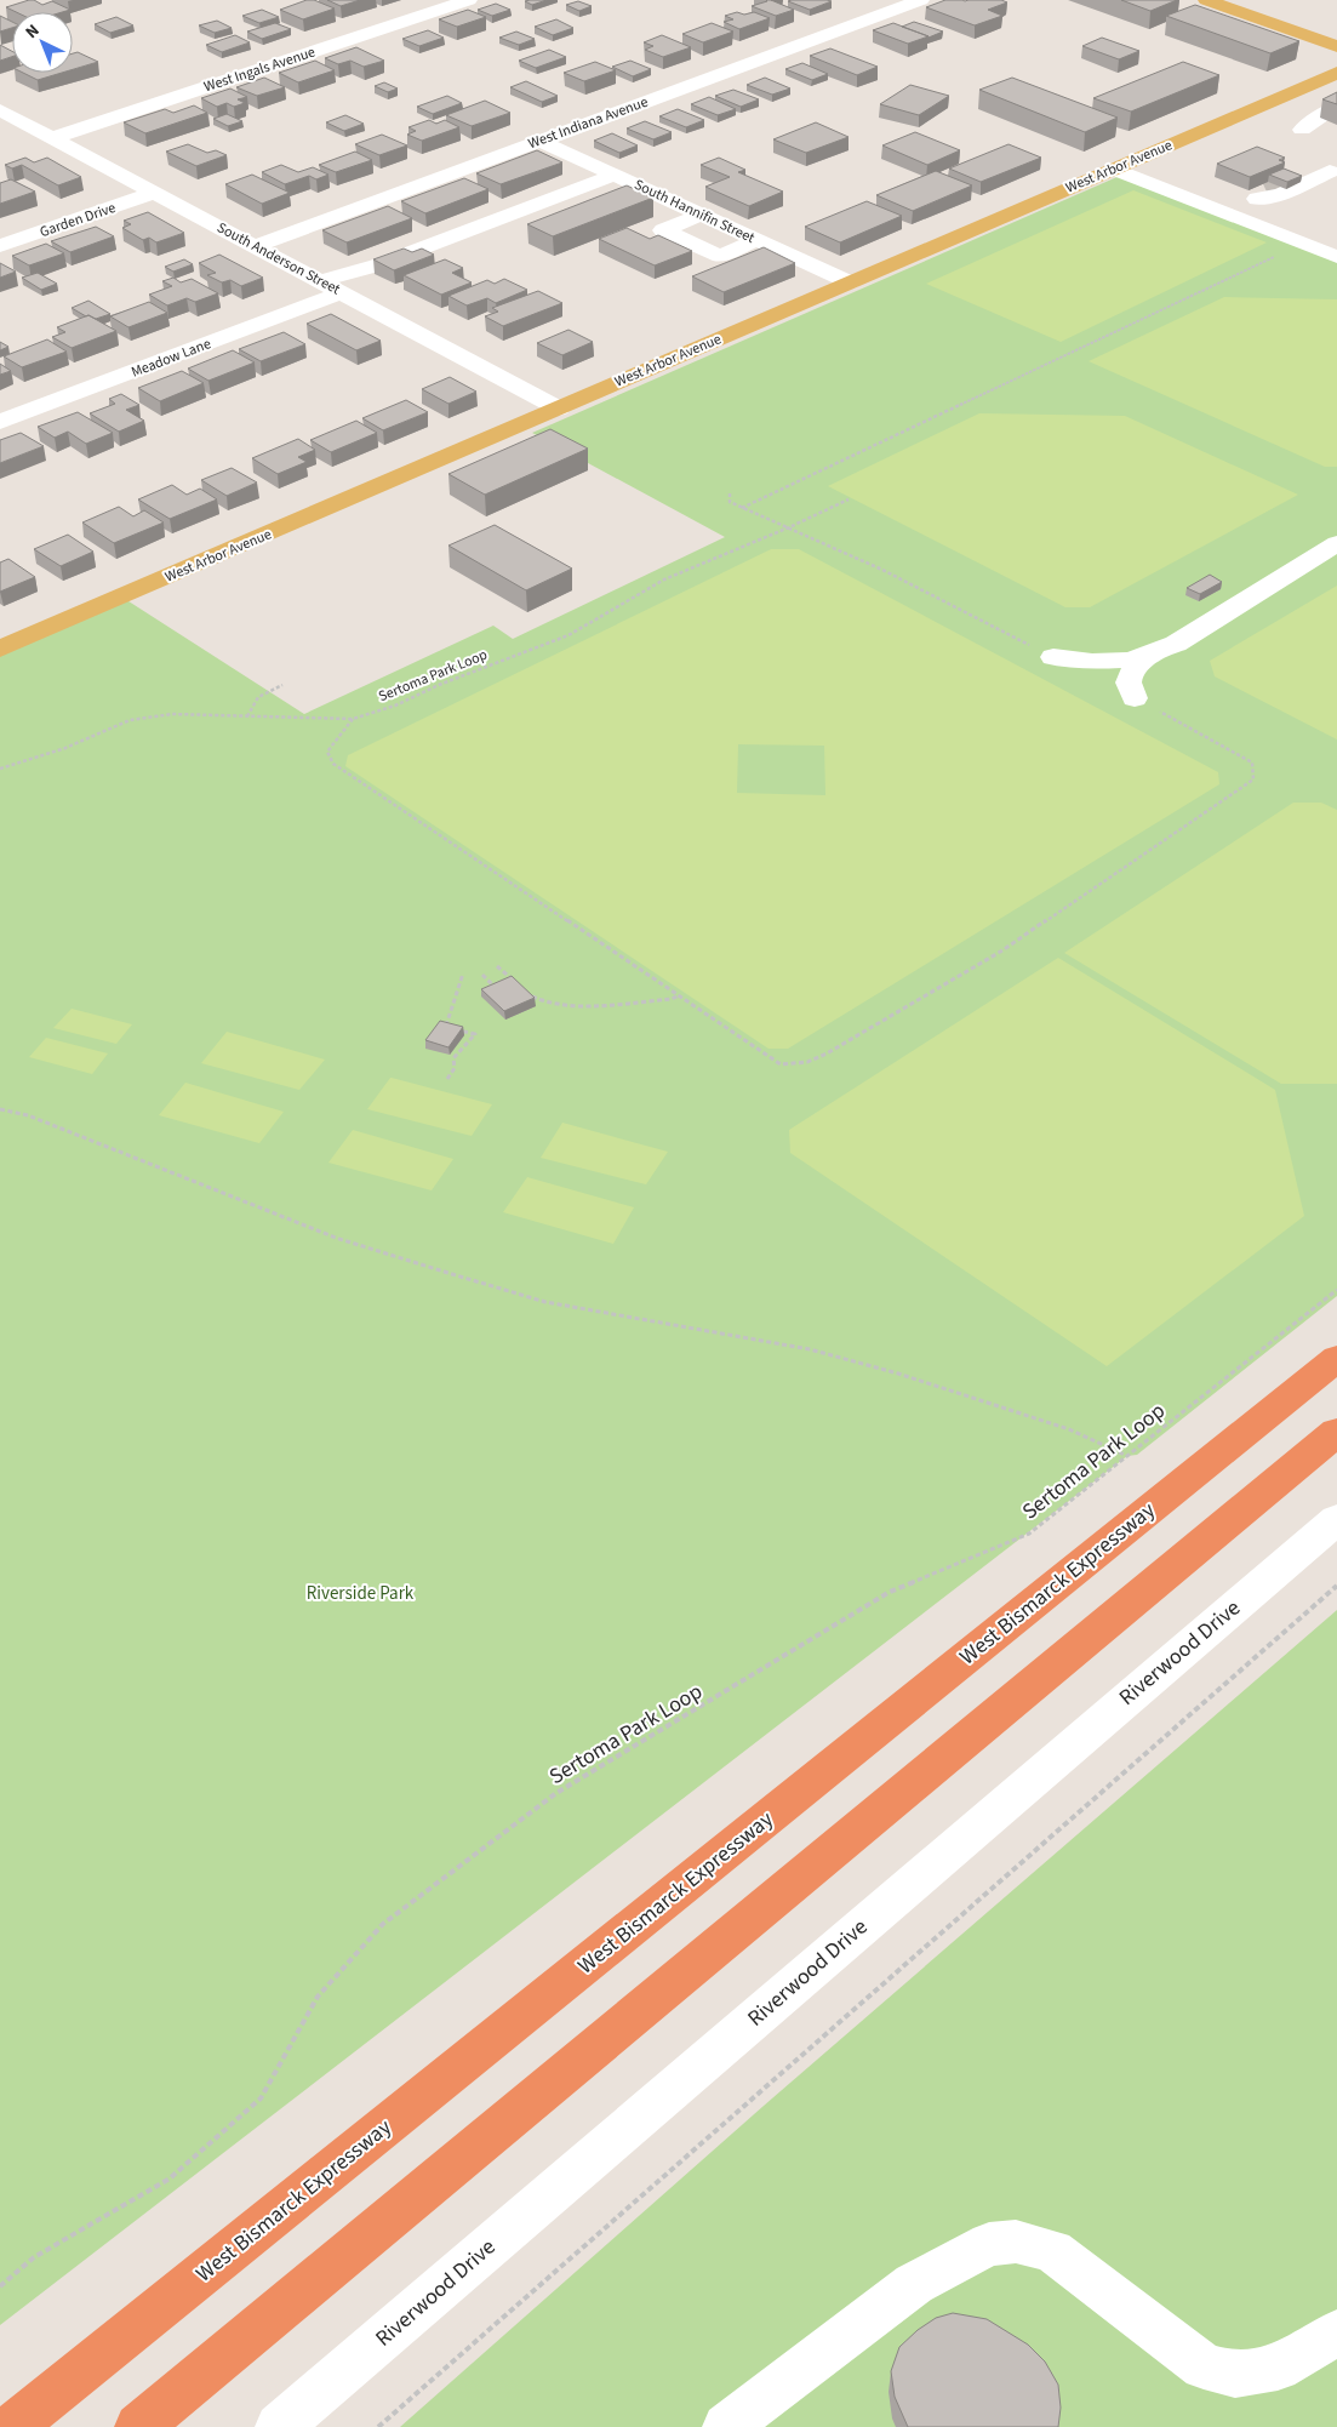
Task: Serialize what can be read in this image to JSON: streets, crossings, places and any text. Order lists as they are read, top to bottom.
{
  "streets": {
    "highway": ["West Bismarck Expressway"],
    "main road": ["West Arbor Avenue"],
    "street": [
      "West Ingals Avenue",
      "West Indiana Avenue",
      "South Hannifin Street",
      "Garden Drive",
      "South Anderson Street",
      "Meadow Lane",
      "Riverwood Drive"
    ],
    "path": ["Sertoma Park Loop"]
  },
  "crossings": [
    ["West Ingals Avenue", "South Anderson Street"],
    ["West Indiana Avenue", "South Hannifin Street"],
    ["West Indiana Avenue", "South Anderson Street"],
    ["West Arbor Avenue", "South Hannifin Street"],
    ["West Arbor Avenue", "South Anderson Street"],
    ["Garden Drive", "South Anderson Street"],
    ["South Anderson Street", "Meadow Lane"]
  ],
  "parks": ["Riverside Park"],
  "north": "top left"
}
